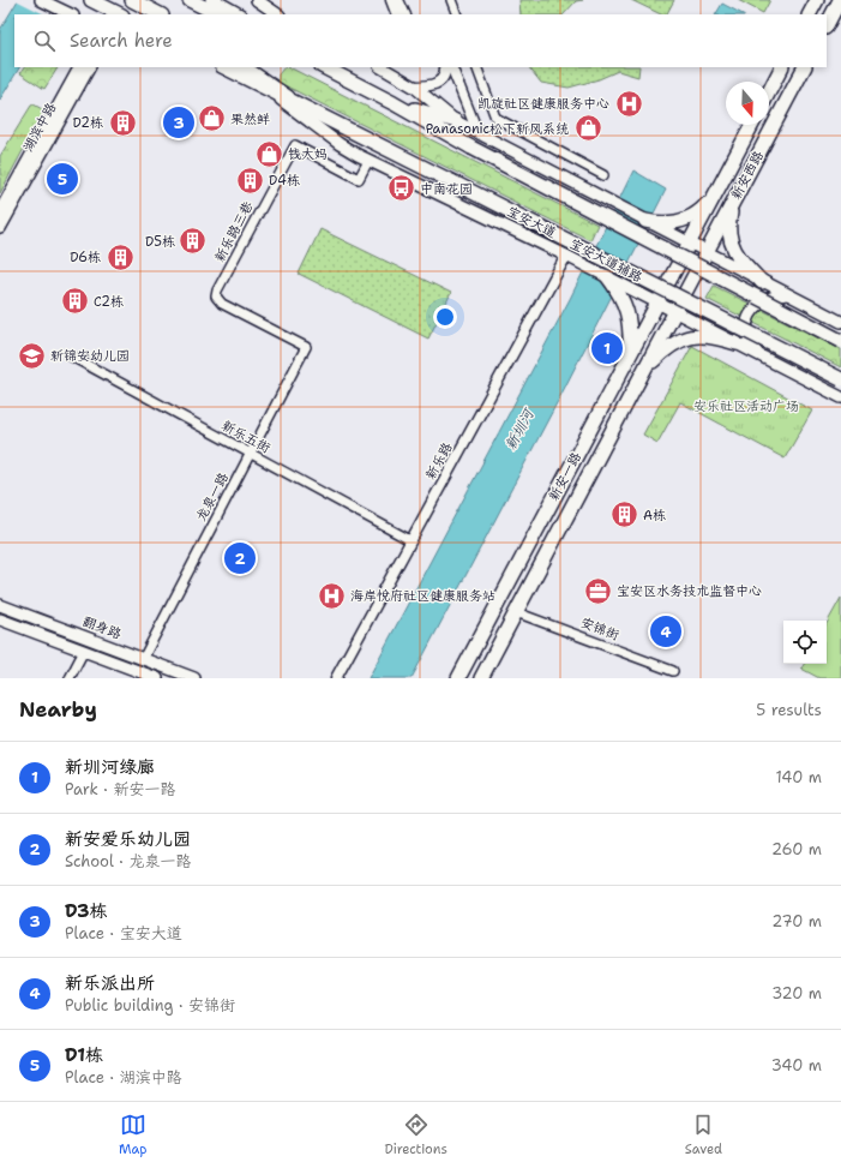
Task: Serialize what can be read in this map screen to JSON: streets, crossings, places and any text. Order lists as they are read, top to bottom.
{
  "streets": {
    "main road": [
      "湖滨中路",
      "新安西路",
      "宝安大道",
      "宝安大道辅路",
      "新安一路",
      "翻身路"
    ],
    "street": [
      "新乐路三巷",
      "新乐五街",
      "新乐路",
      "龙泉一路",
      "安锦街"
    ]
  },
  "crossings": [
    ["新安西路", "新安一路"],
    ["宝安大道", "宝安大道辅路"],
    ["新乐路三巷", "宝安大道辅路"],
    ["新乐路三巷", "龙泉一路"],
    ["宝安大道辅路", "新乐路"],
    ["宝安大道辅路", "新安一路"],
    ["新乐五街", "新乐路"],
    ["新乐五街", "龙泉一路"],
    ["新安一路", "安锦街"],
    ["龙泉一路", "翻身路"]
  ],
  "water": ["新圳河"],
  "parks": ["安乐社区活动广场"],
  "places": {
    "hospital": ["凯旋社区健康服务中心", "海岸悦府社区健康服务站"],
    "shop": ["果然鲜", "Panasonic松下新风系统", "钱大妈"],
    "building": [
      "D2栋",
      "D4栋",
      "D5栋",
      "D6栋",
      "C2栋",
      "A栋"
    ],
    "bus stop": ["中南花园"],
    "school or university": ["新锦安幼儿园"],
    "office": ["宝安区水务技术监督中心"]
  },
  "north": "bottom",
  "page": {
    "search": "Search here",
    "pins": [
      "3",
      "5",
      "1",
      "2",
      "4"
    ],
    "heading": ["Nearby", "5 results"],
    "list": [
      {
        "mark": "1",
        "name": "新圳河绿廊",
        "note": "Park · 新安一路",
        "value": "140 m"
      },
      {
        "mark": "2",
        "name": "新安爱乐幼儿园",
        "note": "School · 龙泉一路",
        "value": "260 m"
      },
      {
        "mark": "3",
        "name": "D3栋",
        "note": "Place · 宝安大道",
        "value": "270 m"
      },
      {
        "mark": "4",
        "name": "新乐派出所",
        "note": "Public building · 安锦街",
        "value": "320 m"
      },
      {
        "mark": "5",
        "name": "D1栋",
        "note": "Place · 湖滨中路",
        "value": "340 m"
      }
    ],
    "nav": ["Map", "Directions", "Saved"]
  }
}
